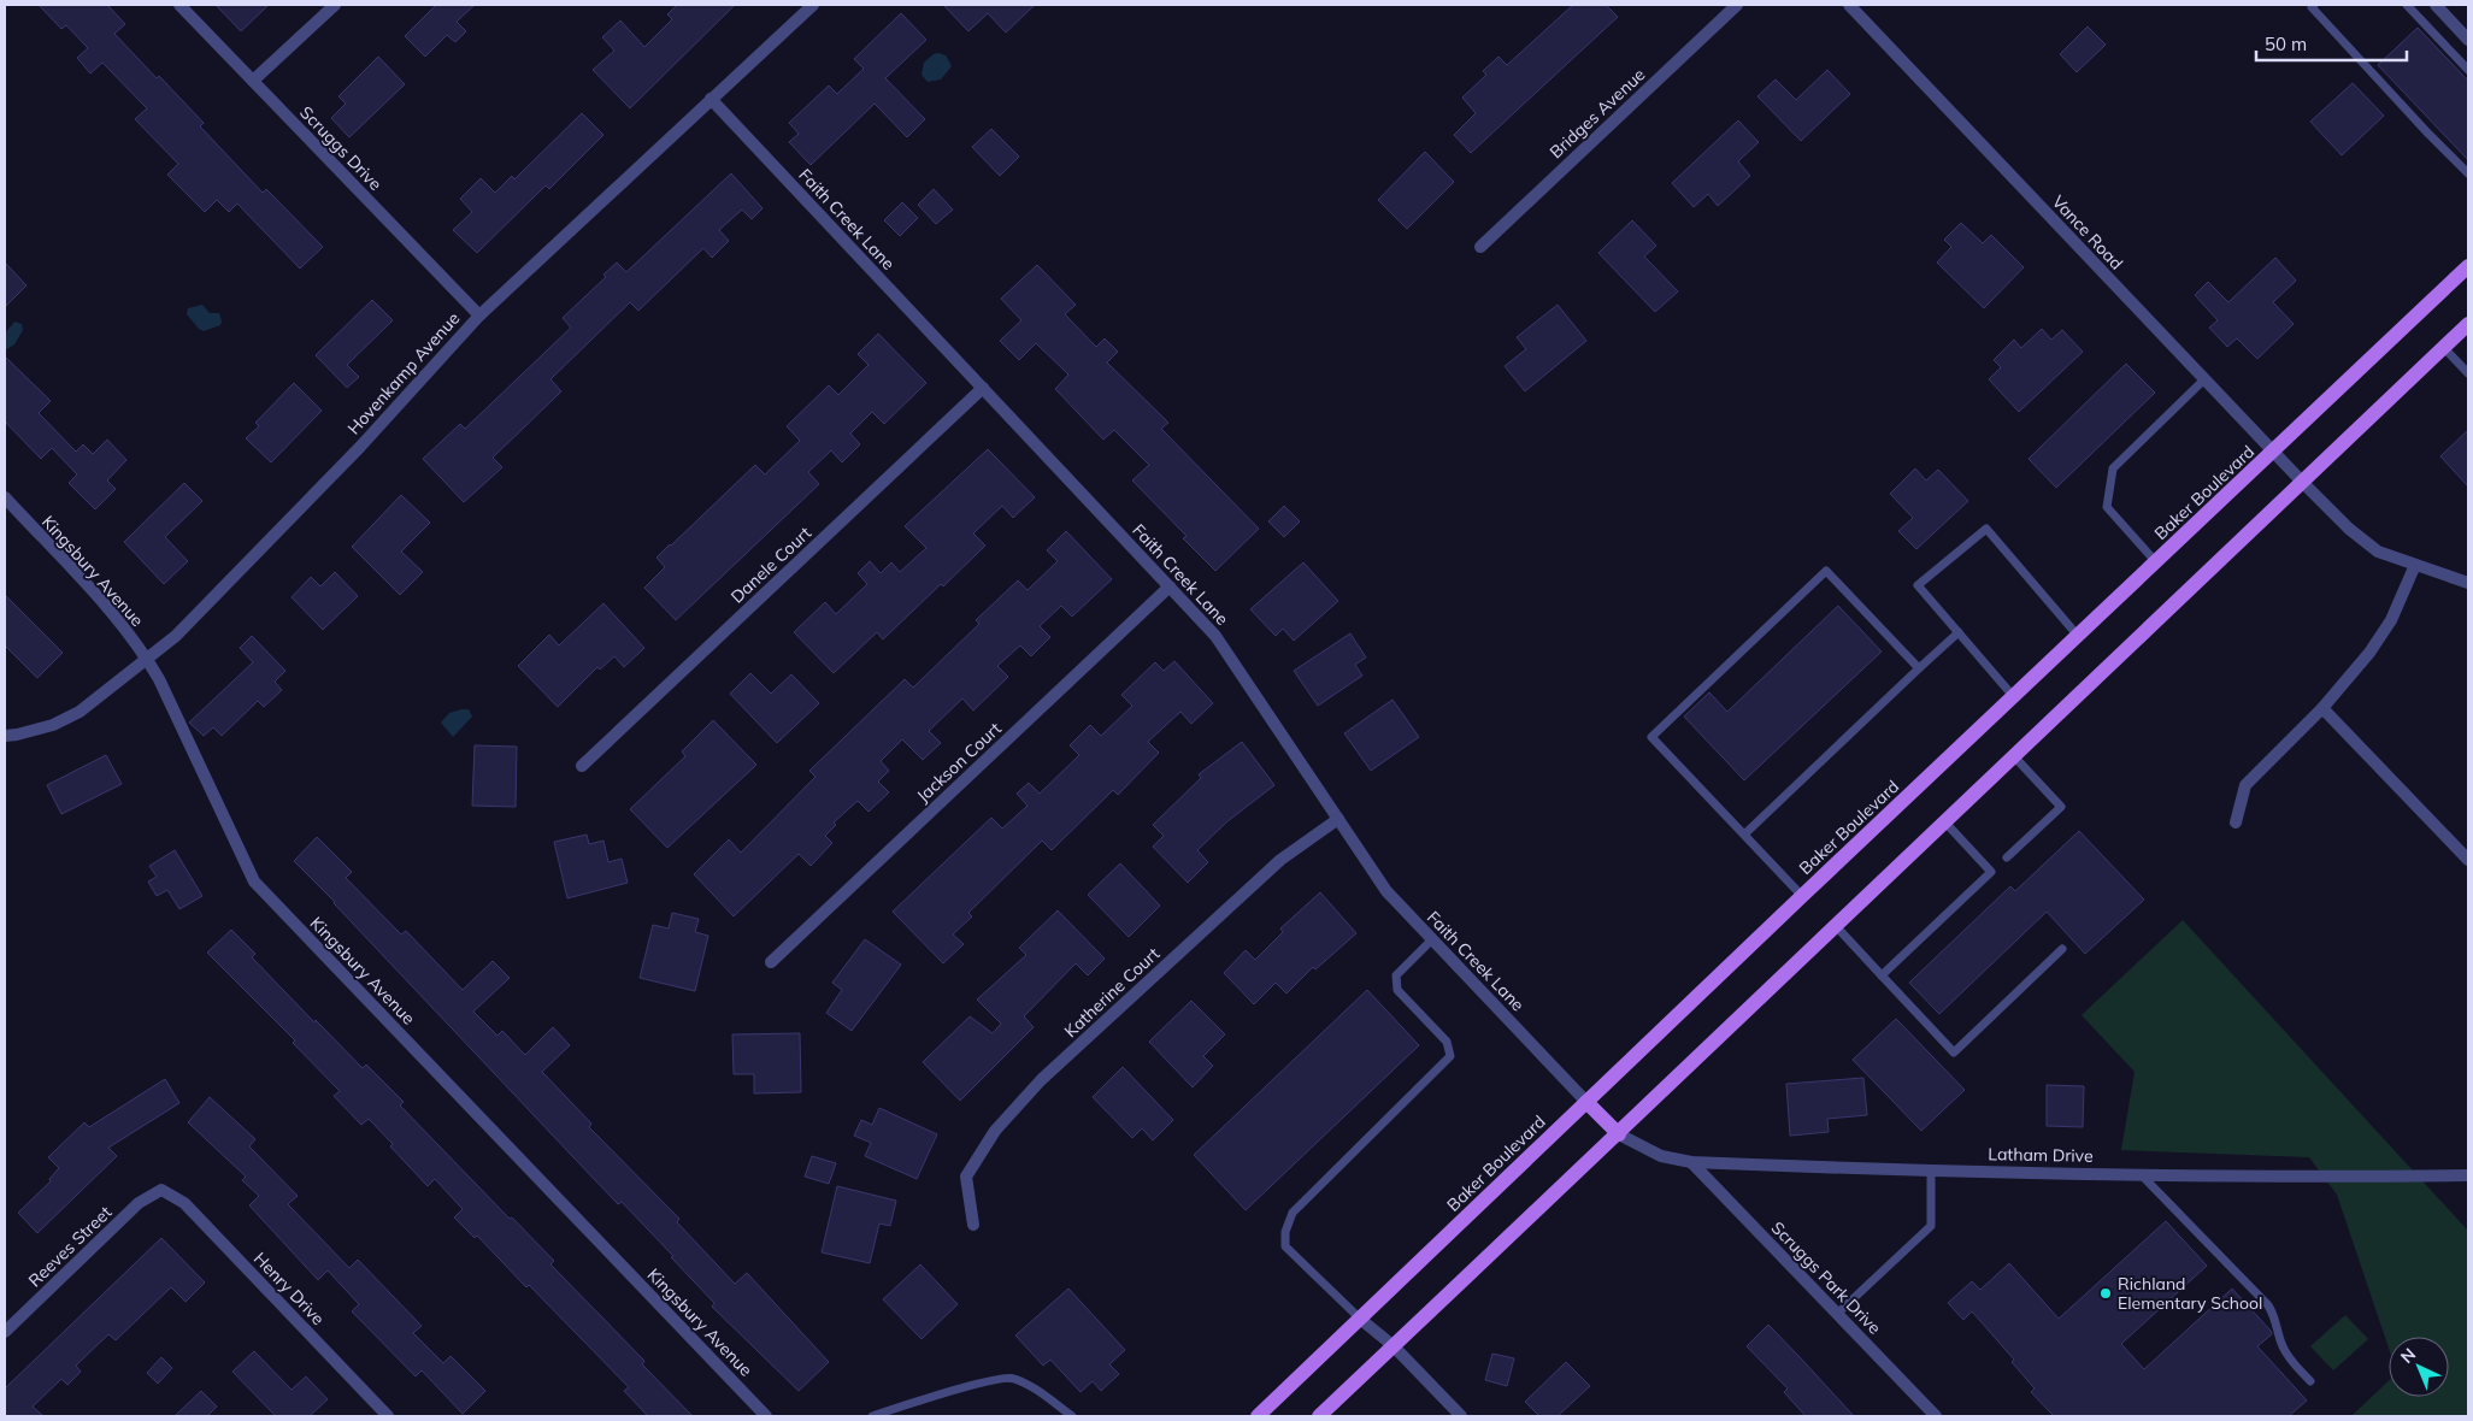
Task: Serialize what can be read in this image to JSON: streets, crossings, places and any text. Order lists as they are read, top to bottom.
{
  "streets": {
    "main road": ["Baker Boulevard"],
    "street": [
      "Bridges Avenue",
      "Scruggs Drive",
      "Faith Creek Lane",
      "Vance Road",
      "Hovenkamp Avenue",
      "Danele Court",
      "Kingsbury Avenue",
      "Jackson Court",
      "Katherine Court",
      "Latham Drive",
      "Reeves Street",
      "Scruggs Park Drive",
      "Henry Drive"
    ]
  },
  "crossings": [
    ["Scruggs Drive", "Hovenkamp Avenue"],
    ["Faith Creek Lane", "Hovenkamp Avenue"],
    ["Faith Creek Lane", "Baker Boulevard"],
    ["Faith Creek Lane", "Danele Court"],
    ["Faith Creek Lane", "Jackson Court"],
    ["Faith Creek Lane", "Katherine Court"],
    ["Vance Road", "Baker Boulevard"],
    ["Hovenkamp Avenue", "Kingsbury Avenue"],
    ["Latham Drive", "Scruggs Park Drive"],
    ["Reeves Street", "Henry Drive"]
  ],
  "places": ["Richland Elementary School"],
  "scale_bar": "50 m",
  "north": "top left"
}
